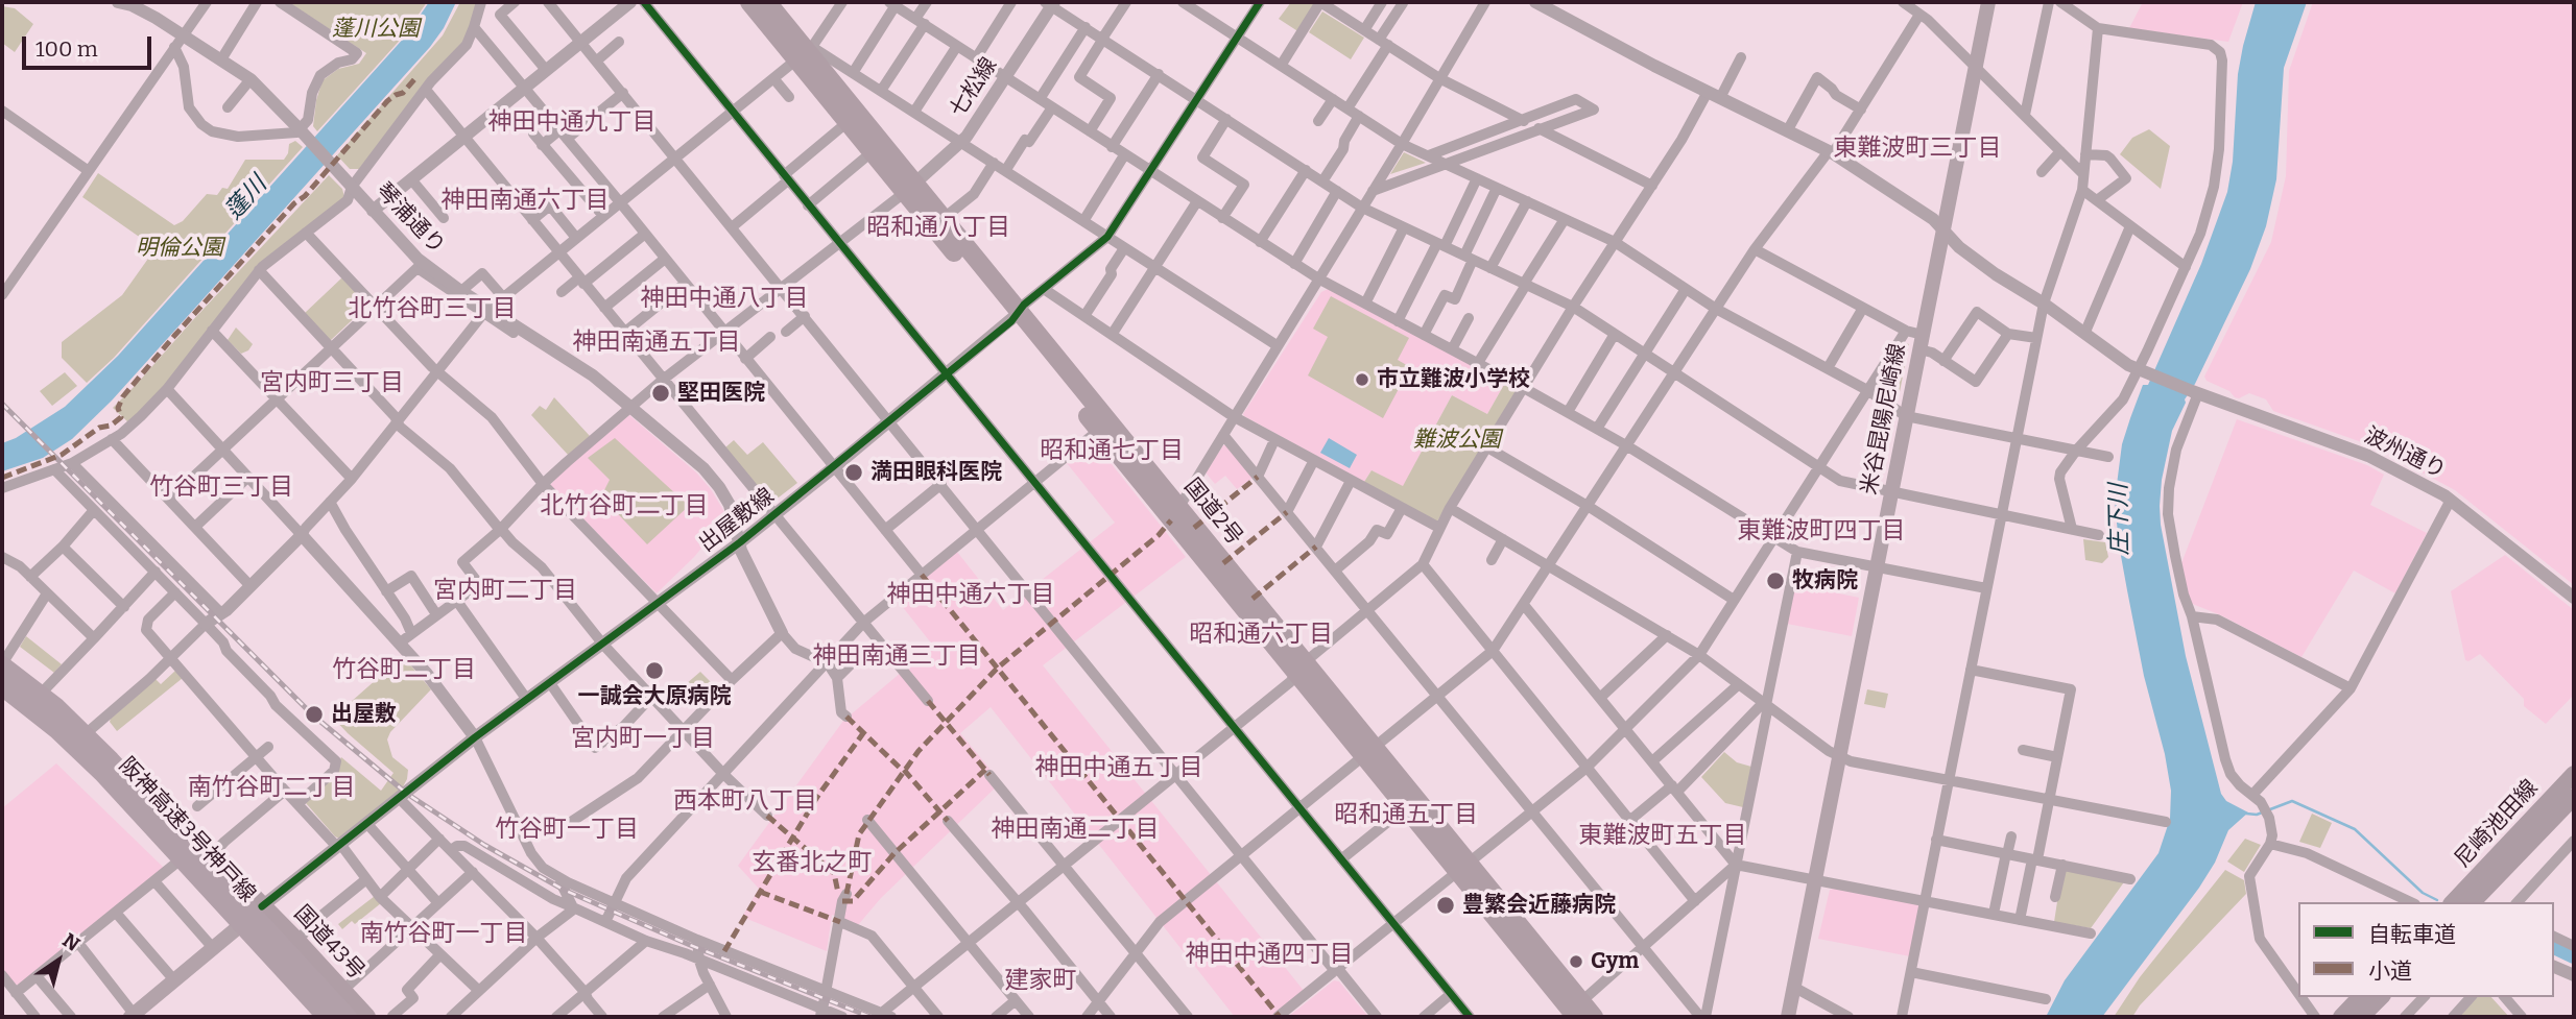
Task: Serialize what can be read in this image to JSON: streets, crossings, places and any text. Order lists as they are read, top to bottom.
{
  "streets": {
    "highway": ["国道2号", "阪神高速3号神戸線", "国道43号"],
    "main road": ["米谷昆陽尼崎線", "尼崎池田線"],
    "street": [
      "七松線",
      "琴浦通り",
      "波州通り",
      "出屋敷線"
    ]
  },
  "crossings": [
    ["七松線", "国道2号"],
    ["琴浦通り", "出屋敷線"],
    ["国道2号", "出屋敷線"],
    ["出屋敷線", "国道43号"],
    ["阪神高速3号神戸線", "国道43号"]
  ],
  "districts": [
    "神田中通九丁目",
    "東難波町三丁目",
    "神田南通六丁目",
    "昭和通八丁目",
    "神田中通八丁目",
    "北竹谷町三丁目",
    "神田南通五丁目",
    "宮内町三丁目",
    "昭和通七丁目",
    "竹谷町三丁目",
    "北竹谷町二丁目",
    "東難波町四丁目",
    "宮内町二丁目",
    "神田中通六丁目",
    "昭和通六丁目",
    "神田南通三丁目",
    "竹谷町二丁目",
    "宮内町一丁目",
    "神田中通五丁目",
    "南竹谷町二丁目",
    "西本町八丁目",
    "昭和通五丁目",
    "竹谷町一丁目",
    "神田南通二丁目",
    "東難波町五丁目",
    "玄番北之町",
    "南竹谷町一丁目",
    "神田中通四丁目",
    "建家町"
  ],
  "water": ["蓬川", "庄下川"],
  "parks": ["蓬川公園", "明倫公園", "難波公園"],
  "places": [
    "市立難波小学校",
    "堅田医院",
    "満田眼科医院",
    "牧病院",
    "一誠会大原病院",
    "出屋敷",
    "豊繁会近藤病院",
    "Gym"
  ],
  "legend": ["自転車道", "小道"],
  "scale_bar": "100 m",
  "north": "top right"
}
